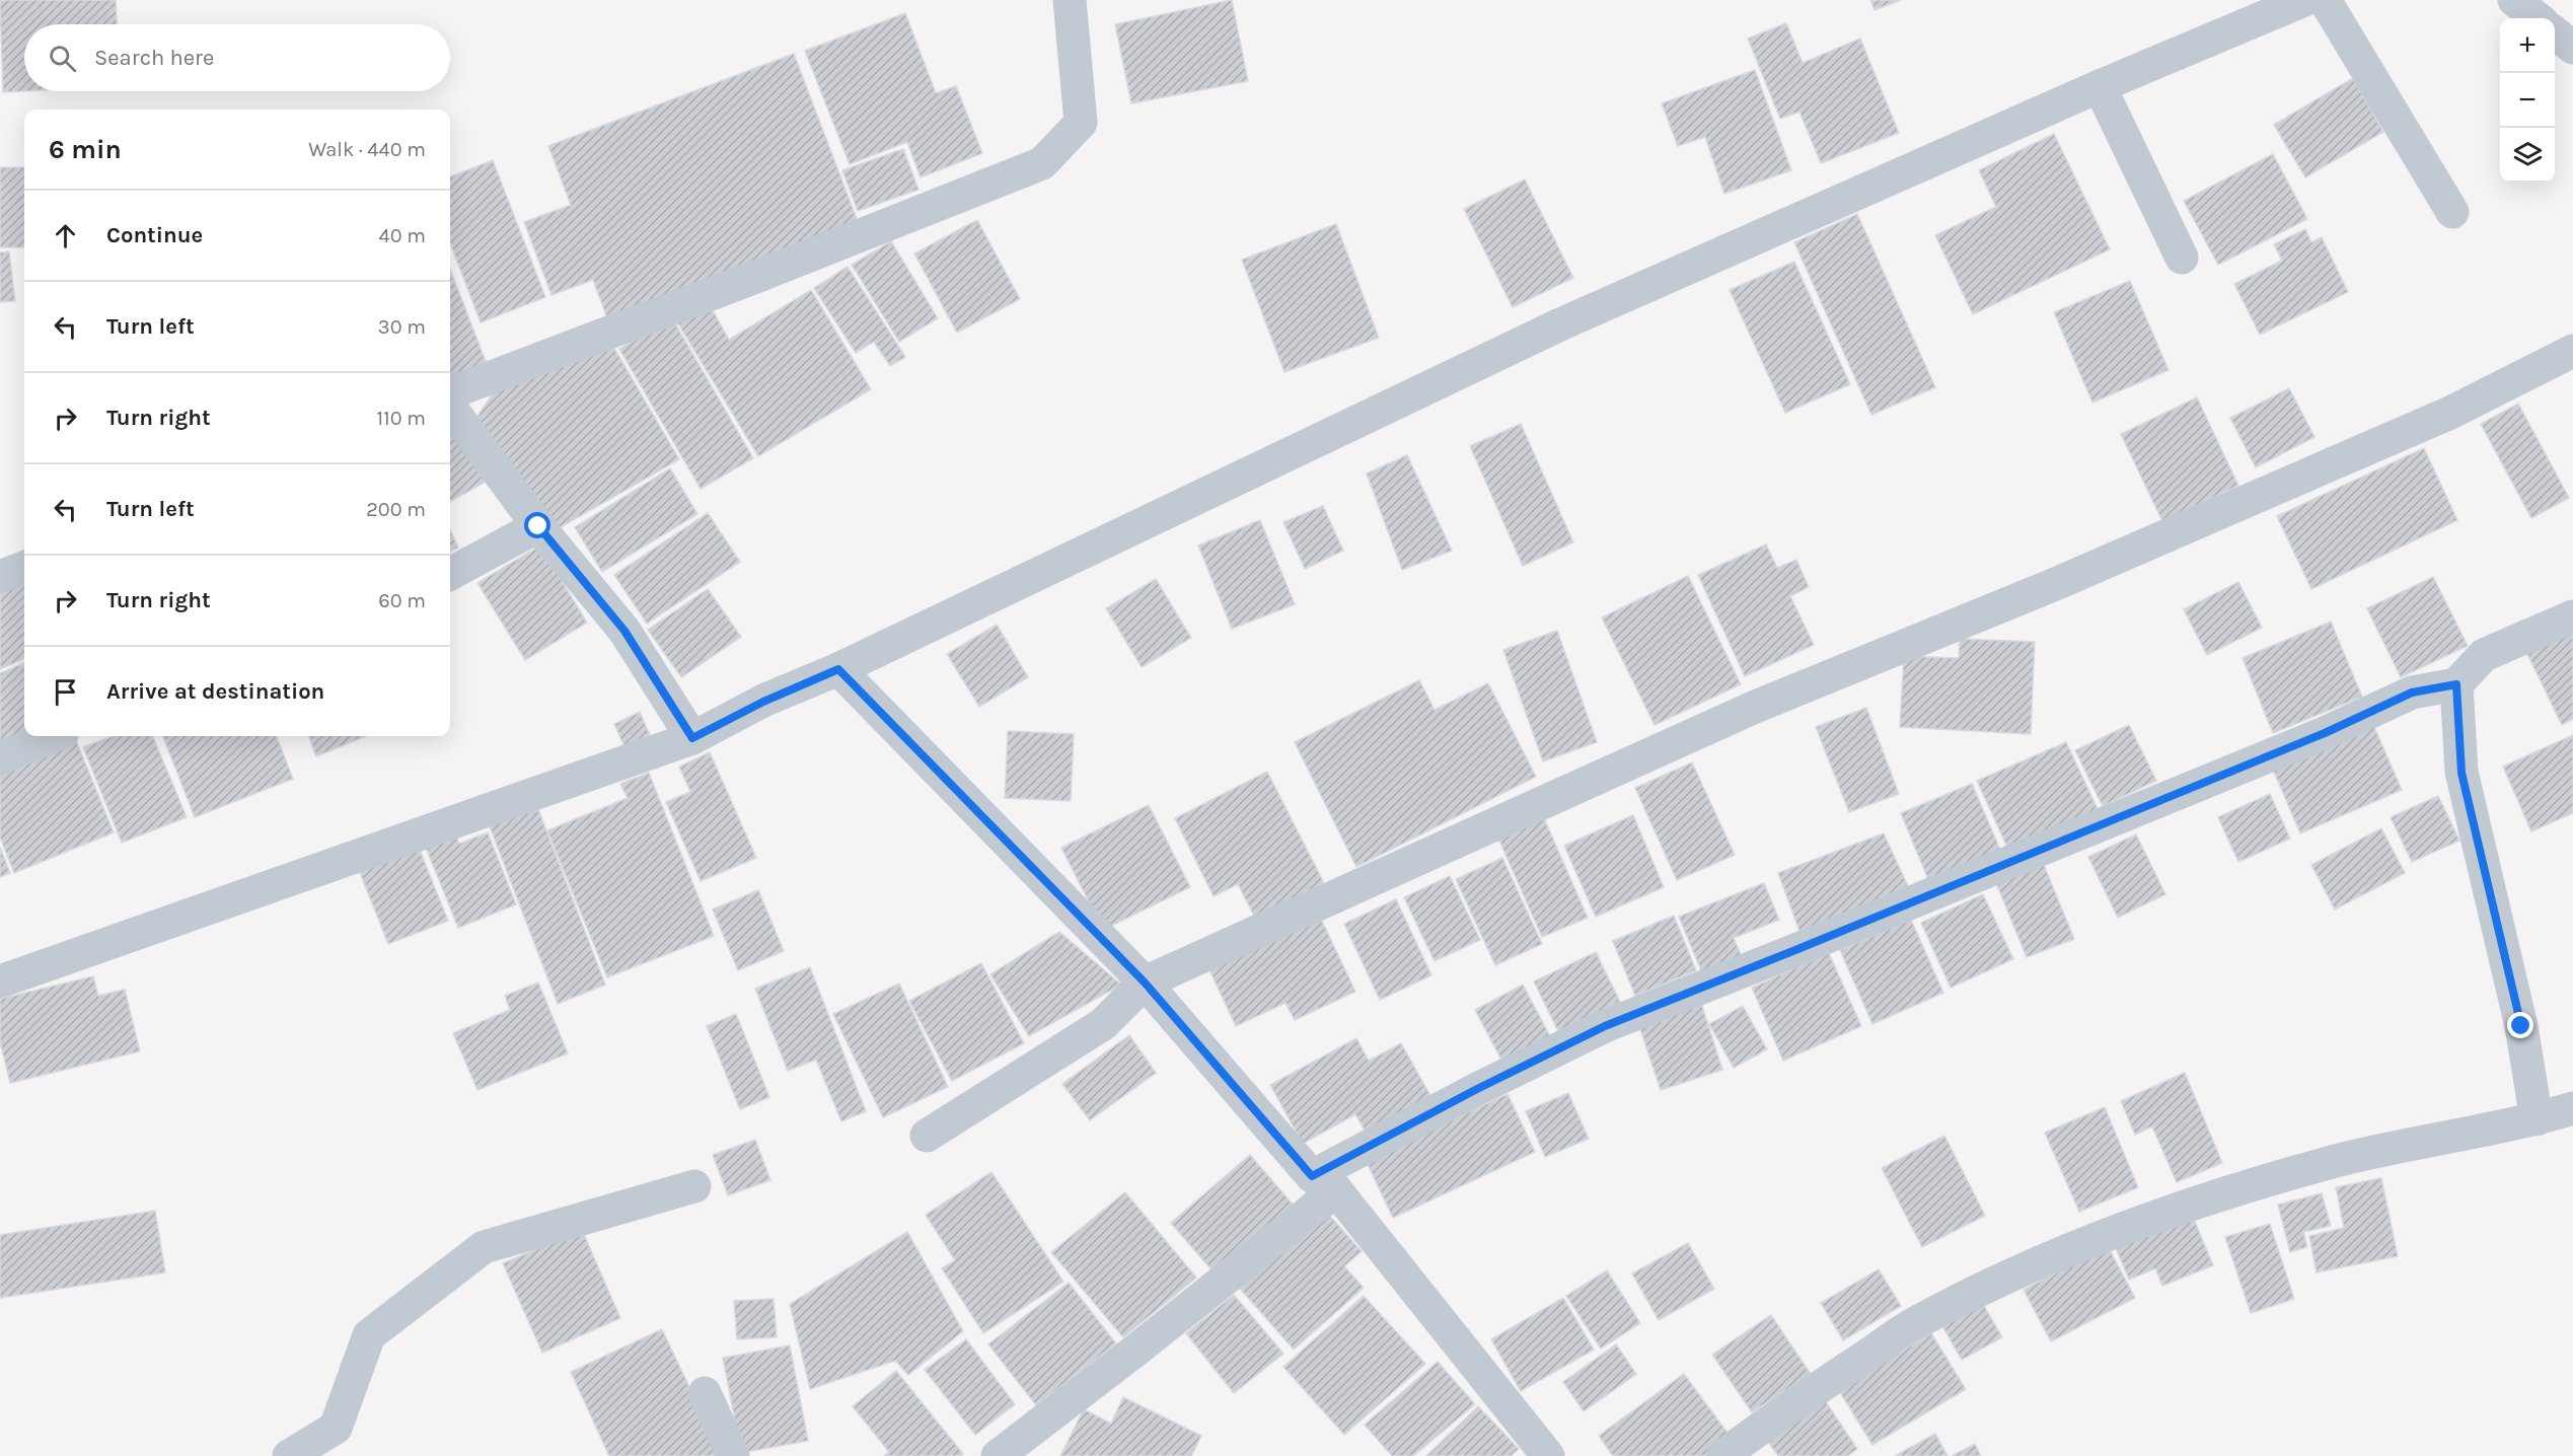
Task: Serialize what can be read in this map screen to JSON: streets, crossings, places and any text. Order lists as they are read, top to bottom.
{
  "page": {
    "map_buttons": ["+", "−"],
    "search": "Search here",
    "heading": ["6 min", "Walk · 440 m"],
    "list": [
      ["Continue", "40 m"],
      ["Turn left", "30 m"],
      ["Turn right", "110 m"],
      ["Turn left", "200 m"],
      ["Turn right", "60 m"],
      "Arrive at destination"
    ]
  }
}
